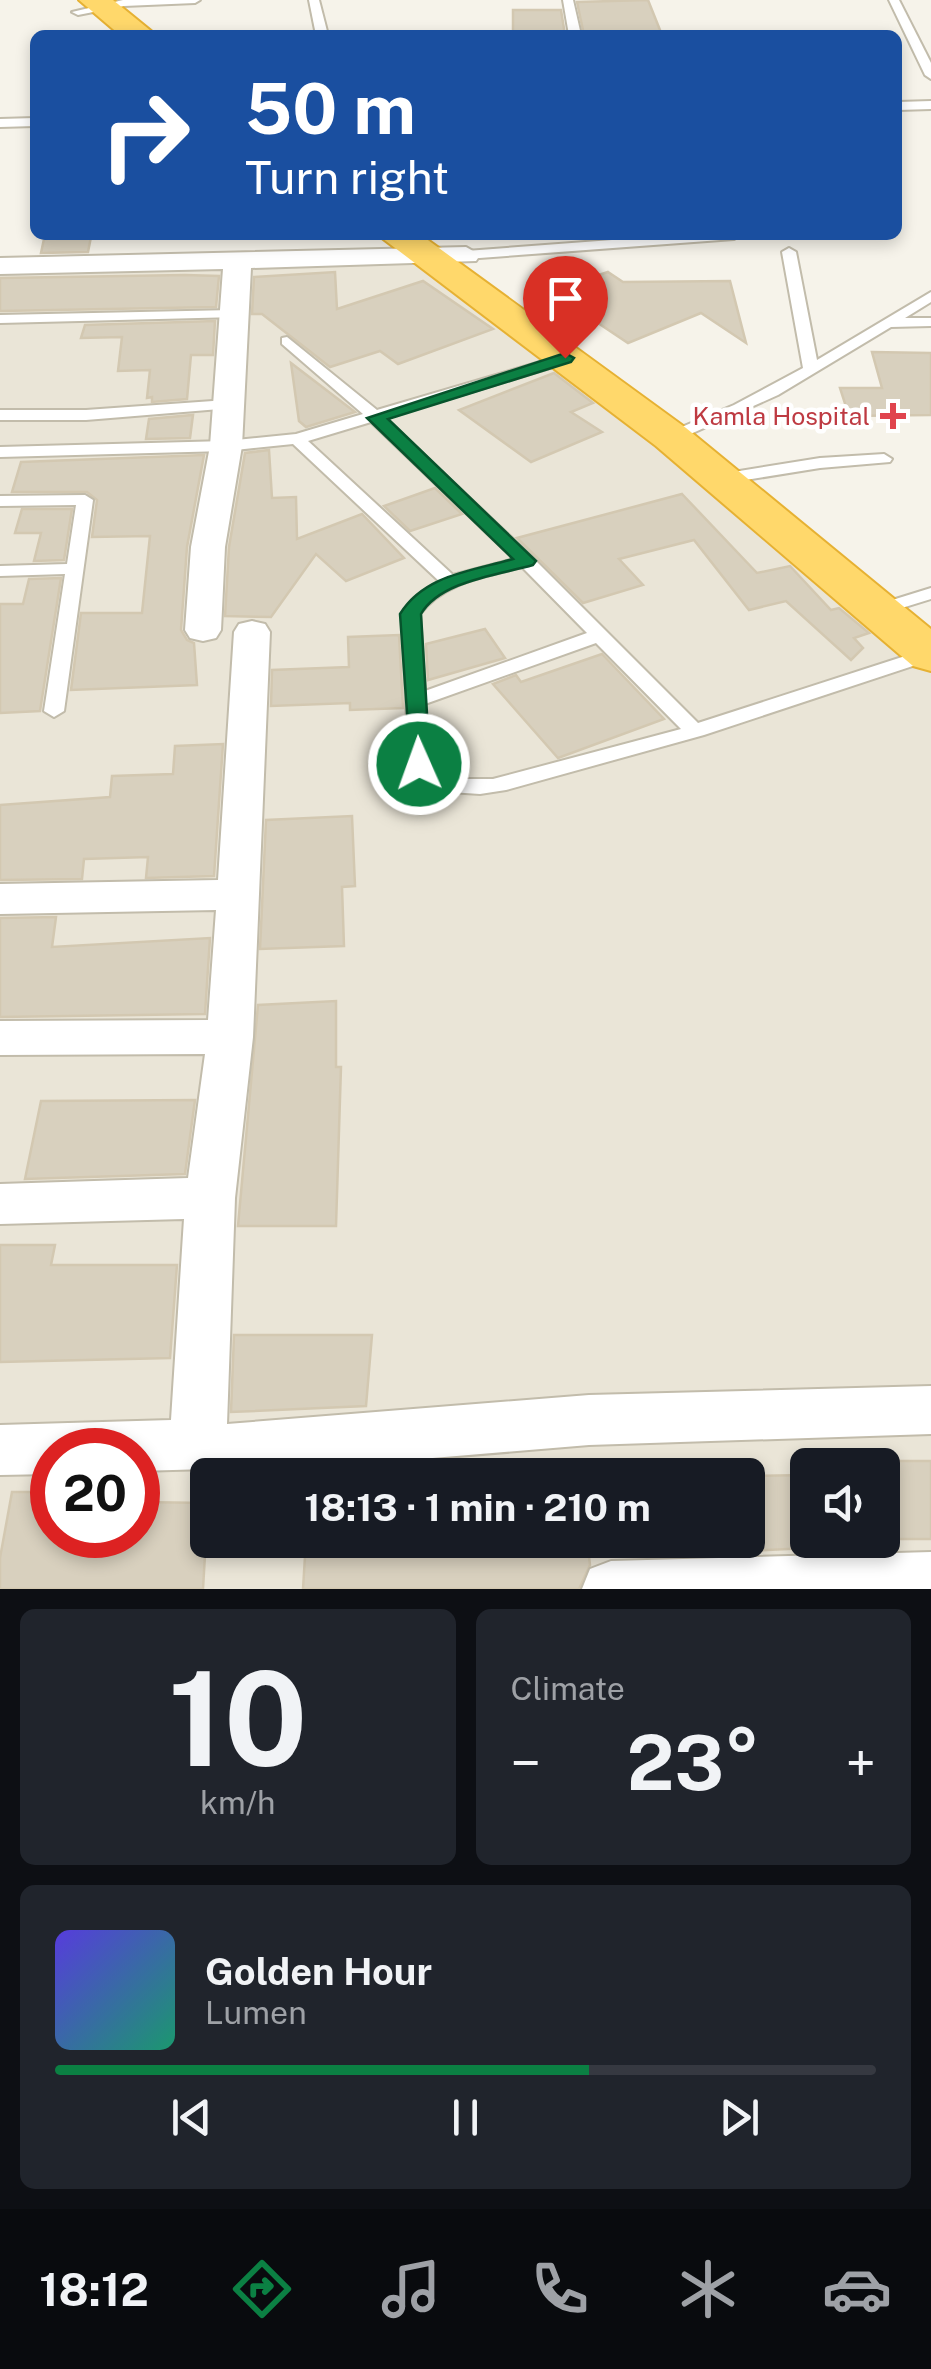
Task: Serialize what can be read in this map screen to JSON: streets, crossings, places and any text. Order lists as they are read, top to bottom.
{
  "places": {
    "health": ["Kamla Hospital"]
  },
  "page": {
    "turn": ["50 m", "Turn right"],
    "limit": "20",
    "trip": "18:13 · 1 min · 210 m",
    "tile": [
      ["10", "km/h"],
      "Climate"
    ],
    "heat": ["−", "23°", "+"],
    "song": ["Golden Hour", "Lumen"],
    "tabs": "18:12"
  }
}
